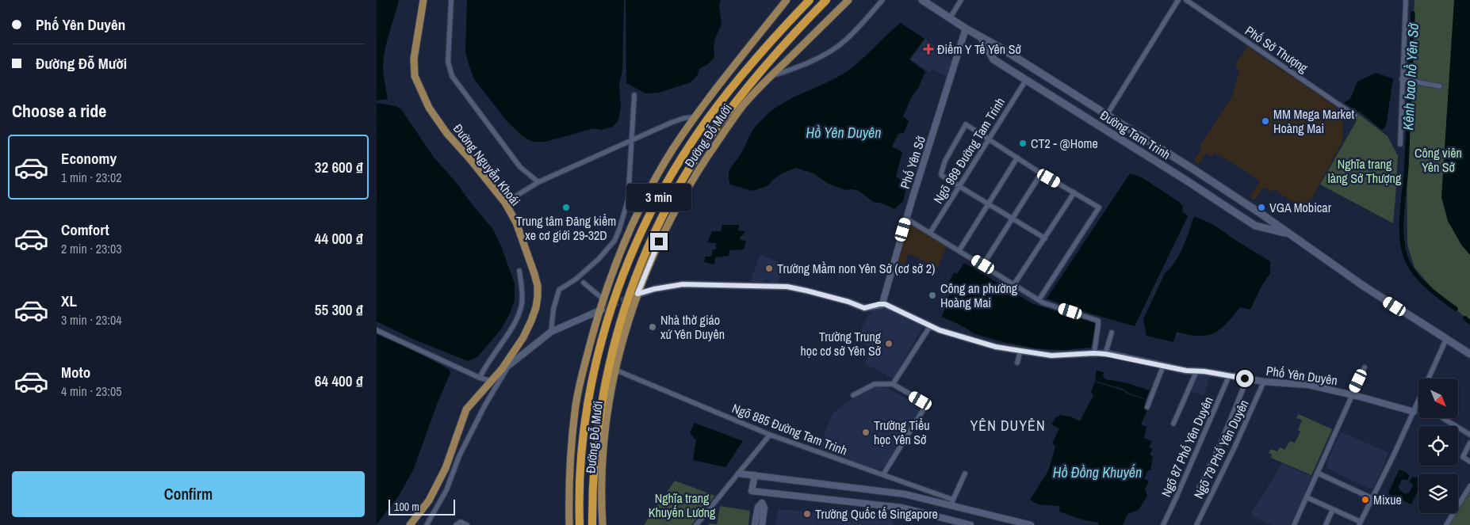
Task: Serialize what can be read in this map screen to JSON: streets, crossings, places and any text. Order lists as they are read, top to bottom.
{
  "streets": {
    "main road": ["Đường Tam Trinh", "Đường Đỗ Mười", "Đường Nguyễn Khoái"],
    "street": [
      "Phố Sở Thượng",
      "Ngõ 989 Đường Tam Trinh",
      "Phố Yên Sở",
      "Phố Yên Duyên",
      "Ngõ 885 Đường Tam Trinh",
      "Ngõ 87 Phố Yên Duyên",
      "Ngõ 79 Phố Yên Duyên"
    ]
  },
  "crossings": [
    ["Đường Tam Trinh", "Ngõ 989 Đường Tam Trinh"],
    ["Đường Tam Trinh", "Phố Yên Sở"],
    ["Đường Đỗ Mười", "Ngõ 885 Đường Tam Trinh"],
    ["Phố Yên Sở", "Phố Yên Duyên"],
    ["Phố Yên Duyên", "Ngõ 87 Phố Yên Duyên"],
    ["Phố Yên Duyên", "Ngõ 79 Phố Yên Duyên"]
  ],
  "districts": ["YÊN DUYÊN"],
  "water": ["Kênh bao hồ Yên Sở", "Hồ Yên Duyên", "Hồ Đồng Khuyến"],
  "parks": ["Công viên Yên Sở", "Nghĩa trang làng Sở Thượng", "Nghĩa trang Khuyến Lương"],
  "places": {
    "health": ["Điểm Y Tế Yên Sở"],
    "other": [
      "MM Mega Market Hoàng Mai",
      "CT2 - @Home",
      "Trung tâm Đăng kiểm xe cơ giới 29-32D",
      "VGA Mobicar",
      "Trường Mầm non Yên Sở (cơ sở 2)",
      "Công an phường Hoàng Mai",
      "Nhà thờ giáo xứ Yên Duyên",
      "Trường Trung học cơ sở Yên Sở",
      "Trường Tiểu học Yên Sở",
      "Mixue",
      "Trường Quốc tế Singapore"
    ]
  },
  "scale_bar": "100 m",
  "north": "bottom right",
  "page": {
    "banner": ["Phố Yên Duyên", "Đường Đỗ Mười"],
    "heading": "Choose a ride",
    "list": [
      {
        "name": "Economy",
        "note": "1 min · 23:02",
        "value": "32 600 ₫"
      },
      {
        "name": "Comfort",
        "note": "2 min · 23:03",
        "value": "44 000 ₫"
      },
      {
        "name": "XL",
        "note": "3 min · 23:04",
        "value": "55 300 ₫"
      },
      {
        "name": "Moto",
        "note": "4 min · 23:05",
        "value": "64 400 ₫"
      }
    ],
    "bubble": "3 min",
    "buttons": "Confirm",
    "scale": "100 m"
  }
}
